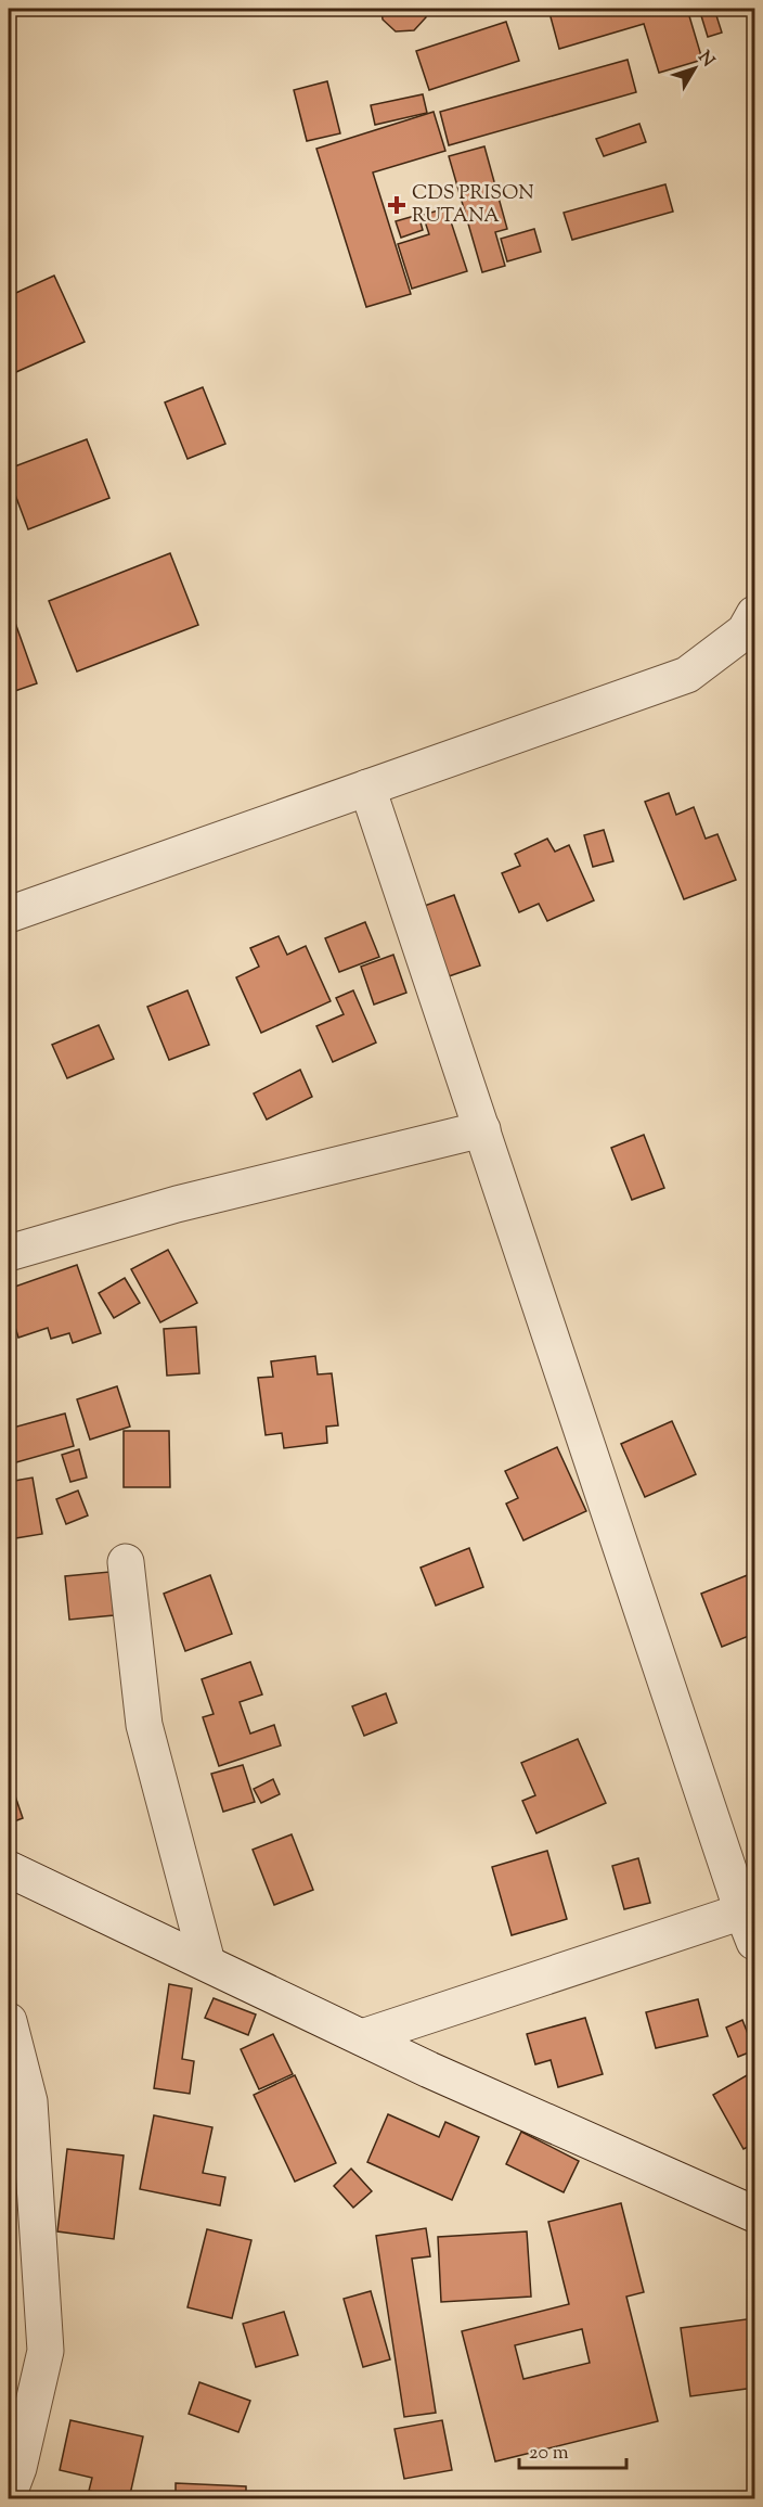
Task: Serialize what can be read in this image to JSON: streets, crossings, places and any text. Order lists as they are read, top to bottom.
{
  "places": {
    "health": ["CDS PRISON RUTANA"]
  },
  "scale_bar": "20 m",
  "north": "top right"
}
